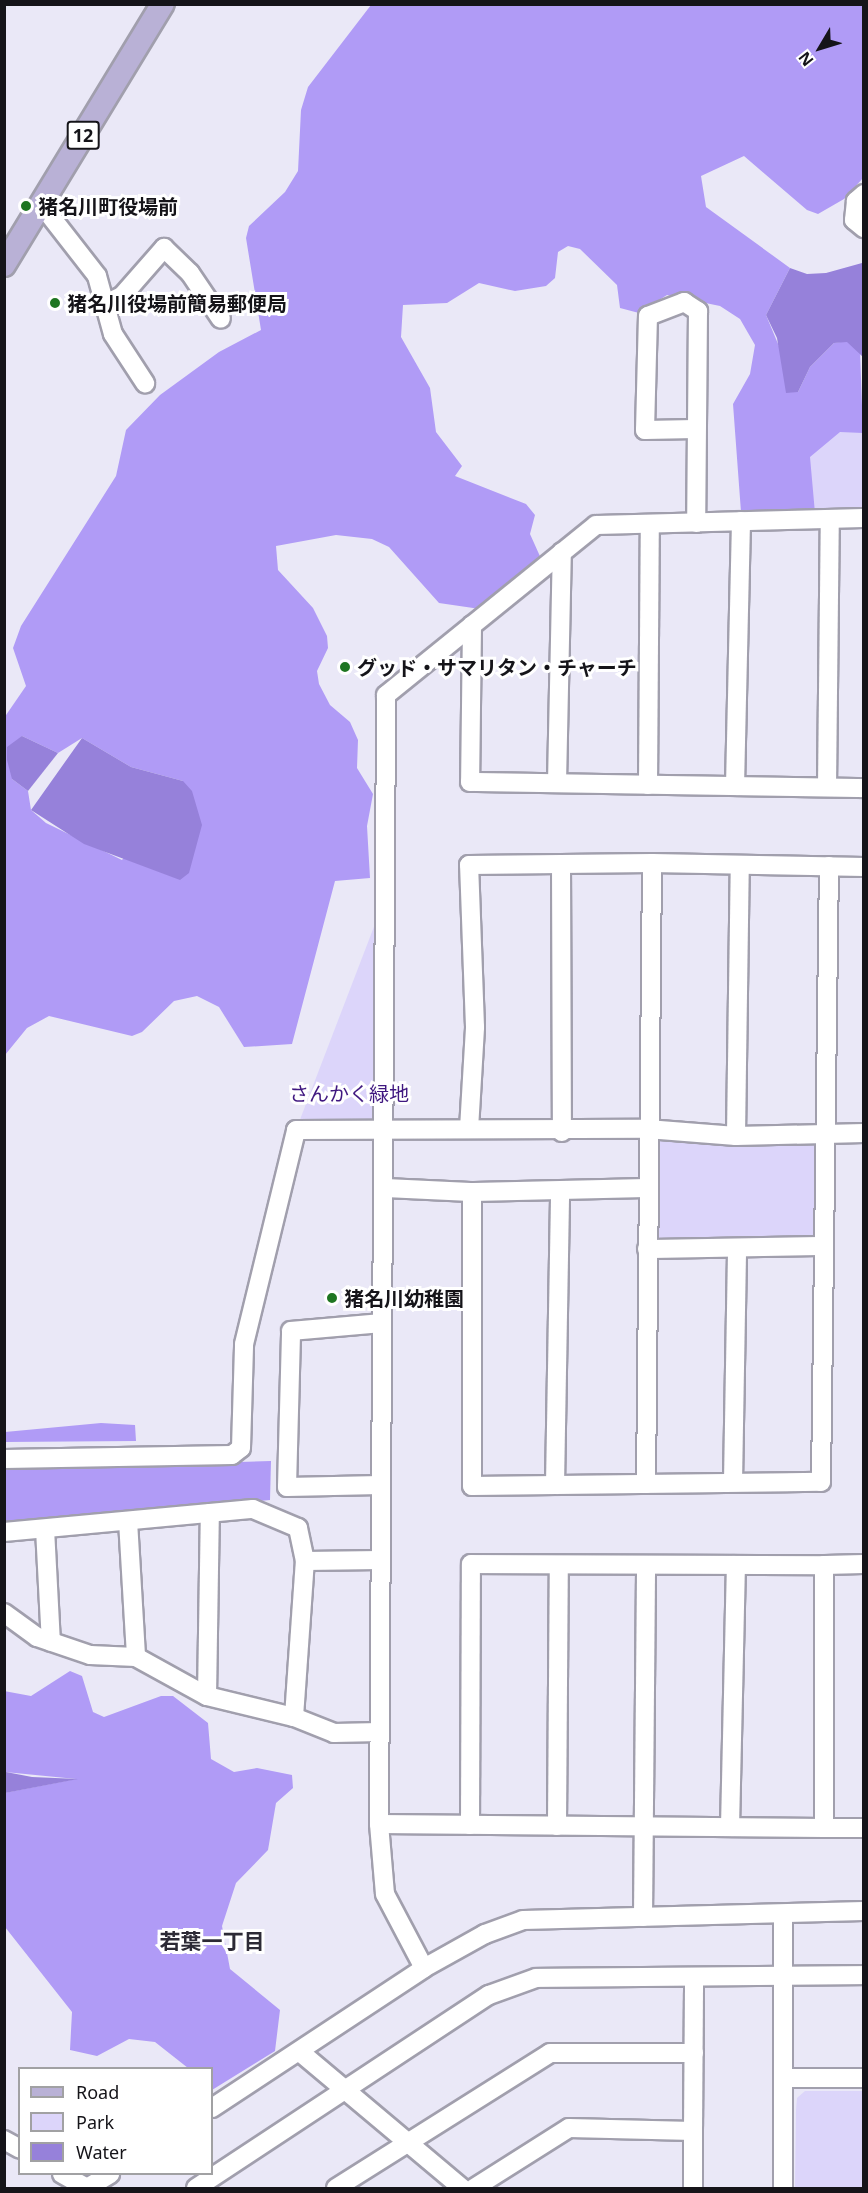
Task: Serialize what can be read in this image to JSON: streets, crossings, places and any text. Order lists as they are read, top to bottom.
{
  "streets": {
    "main road": ["12"]
  },
  "districts": ["若葉一丁目"],
  "parks": ["さんかく緑地"],
  "places": [
    "猪名川町役場前",
    "猪名川役場前簡易郵便局",
    "グッド・サマリタン・チャーチ",
    "猪名川幼稚園"
  ],
  "legend": ["Road", "Park", "Water"],
  "north": "bottom left"
}
